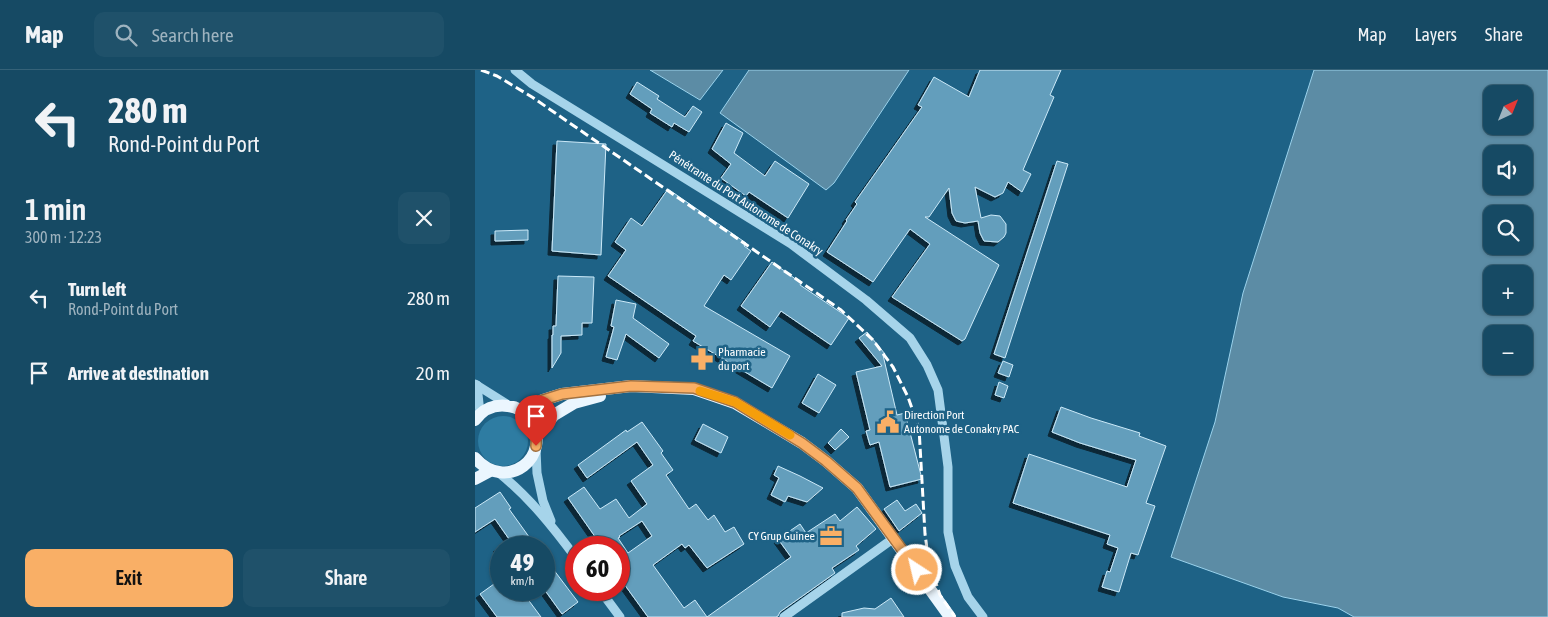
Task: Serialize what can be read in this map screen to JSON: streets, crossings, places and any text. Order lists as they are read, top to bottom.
{
  "streets": {
    "street": ["Pénétrante du Port Autonome de Conakry"]
  },
  "places": {
    "pharmacy": ["Pharmacie du port"],
    "public building": ["Direction Port Autonome de Conakry PAC"],
    "office": ["CY Grup Guinee"]
  },
  "north": "top right",
  "page": {
    "header": "Map",
    "search": "Search here",
    "nav": ["Map", "Layers", "Share"],
    "turn": ["280 m", "Rond-Point du Port"],
    "map_buttons": ["+", "−"],
    "heading": ["1 min", "300 m · 12:23"],
    "list": [
      {
        "name": "Turn left",
        "note": "Rond-Point du Port",
        "value": "280 m"
      },
      {
        "name": "Arrive at destination",
        "value": "20 m"
      }
    ],
    "speed": "49 km/h",
    "limit": "60",
    "buttons": ["Exit", "Share"]
  }
}
